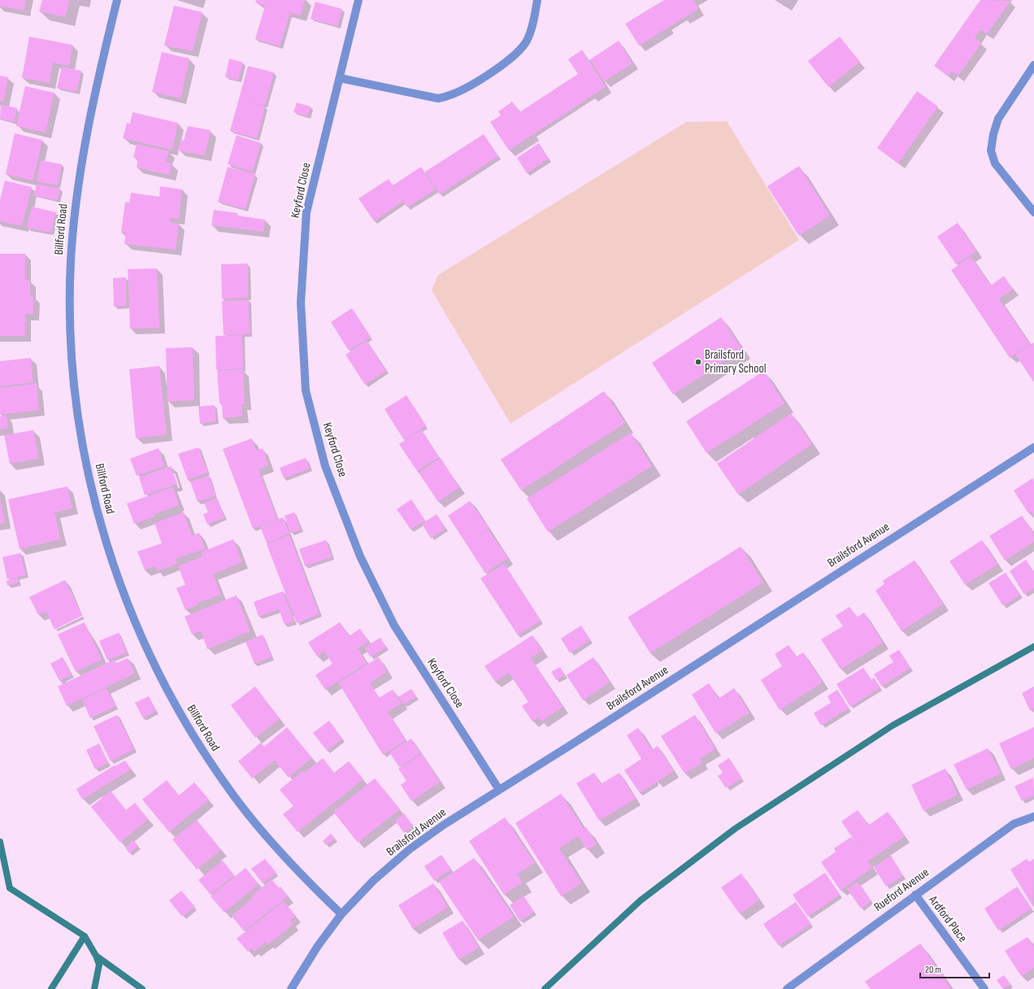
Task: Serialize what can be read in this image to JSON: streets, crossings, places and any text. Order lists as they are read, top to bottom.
{
  "streets": {
    "street": [
      "Keyford Close",
      "Billford Road",
      "Brailsford Avenue",
      "Rueford Avenue",
      "Ardford Place"
    ]
  },
  "crossings": [
    ["Keyford Close", "Brailsford Avenue"],
    ["Billford Road", "Brailsford Avenue"],
    ["Rueford Avenue", "Ardford Place"]
  ],
  "places": ["Brailsford Primary School"],
  "scale_bar": "20 m"
}
